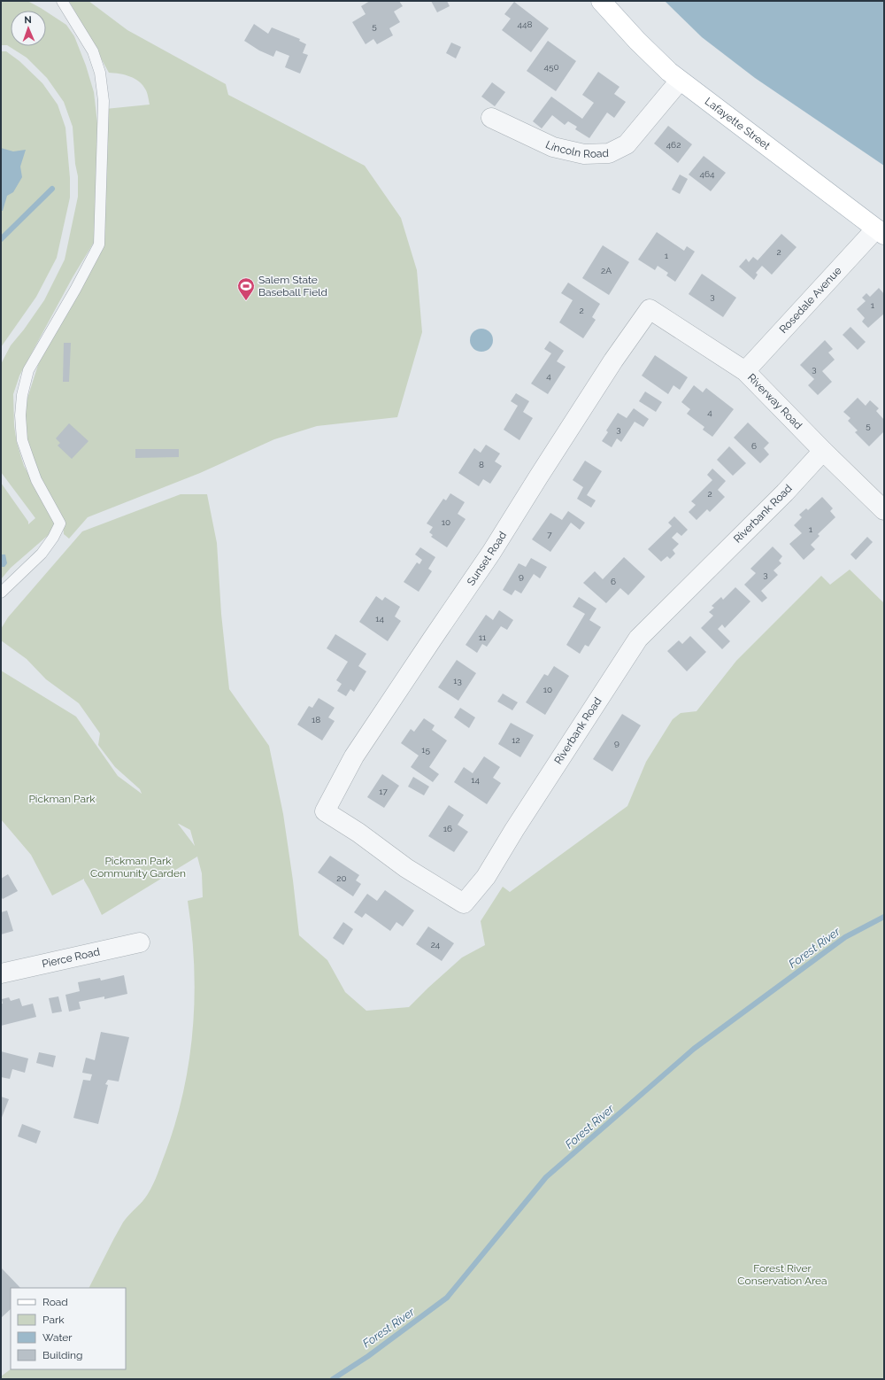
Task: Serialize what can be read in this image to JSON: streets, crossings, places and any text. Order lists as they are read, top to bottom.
{
  "streets": {
    "main road": ["Lafayette Street"],
    "street": [
      "Lincoln Road",
      "Rosedale Avenue",
      "Riverway Road",
      "Riverbank Road",
      "Sunset Road",
      "Pierce Road"
    ]
  },
  "crossings": [
    ["Lafayette Street", "Lincoln Road"],
    ["Lafayette Street", "Rosedale Avenue"],
    ["Rosedale Avenue", "Riverway Road"],
    ["Riverway Road", "Riverbank Road"],
    ["Riverway Road", "Sunset Road"],
    ["Riverbank Road", "Sunset Road"]
  ],
  "water": ["Forest River"],
  "parks": ["Pickman Park", "Pickman Park Community Garden", "Forest River Conservation Area"],
  "places": {
    "sports": ["Salem State Baseball Field"]
  },
  "house_numbers": [
    "448",
    "5",
    "450",
    "462",
    "464",
    "2",
    "1",
    "2A",
    "3",
    "1",
    "2",
    "3",
    "4",
    "4",
    "5",
    "3",
    "6",
    "8",
    "2",
    "10",
    "1",
    "7",
    "3",
    "9",
    "6",
    "14",
    "11",
    "13",
    "10",
    "18",
    "12",
    "9",
    "15",
    "14",
    "17",
    "16",
    "20",
    "24"
  ],
  "legend": [
    "Road",
    "Park",
    "Water",
    "Building"
  ],
  "north": "top"
}
